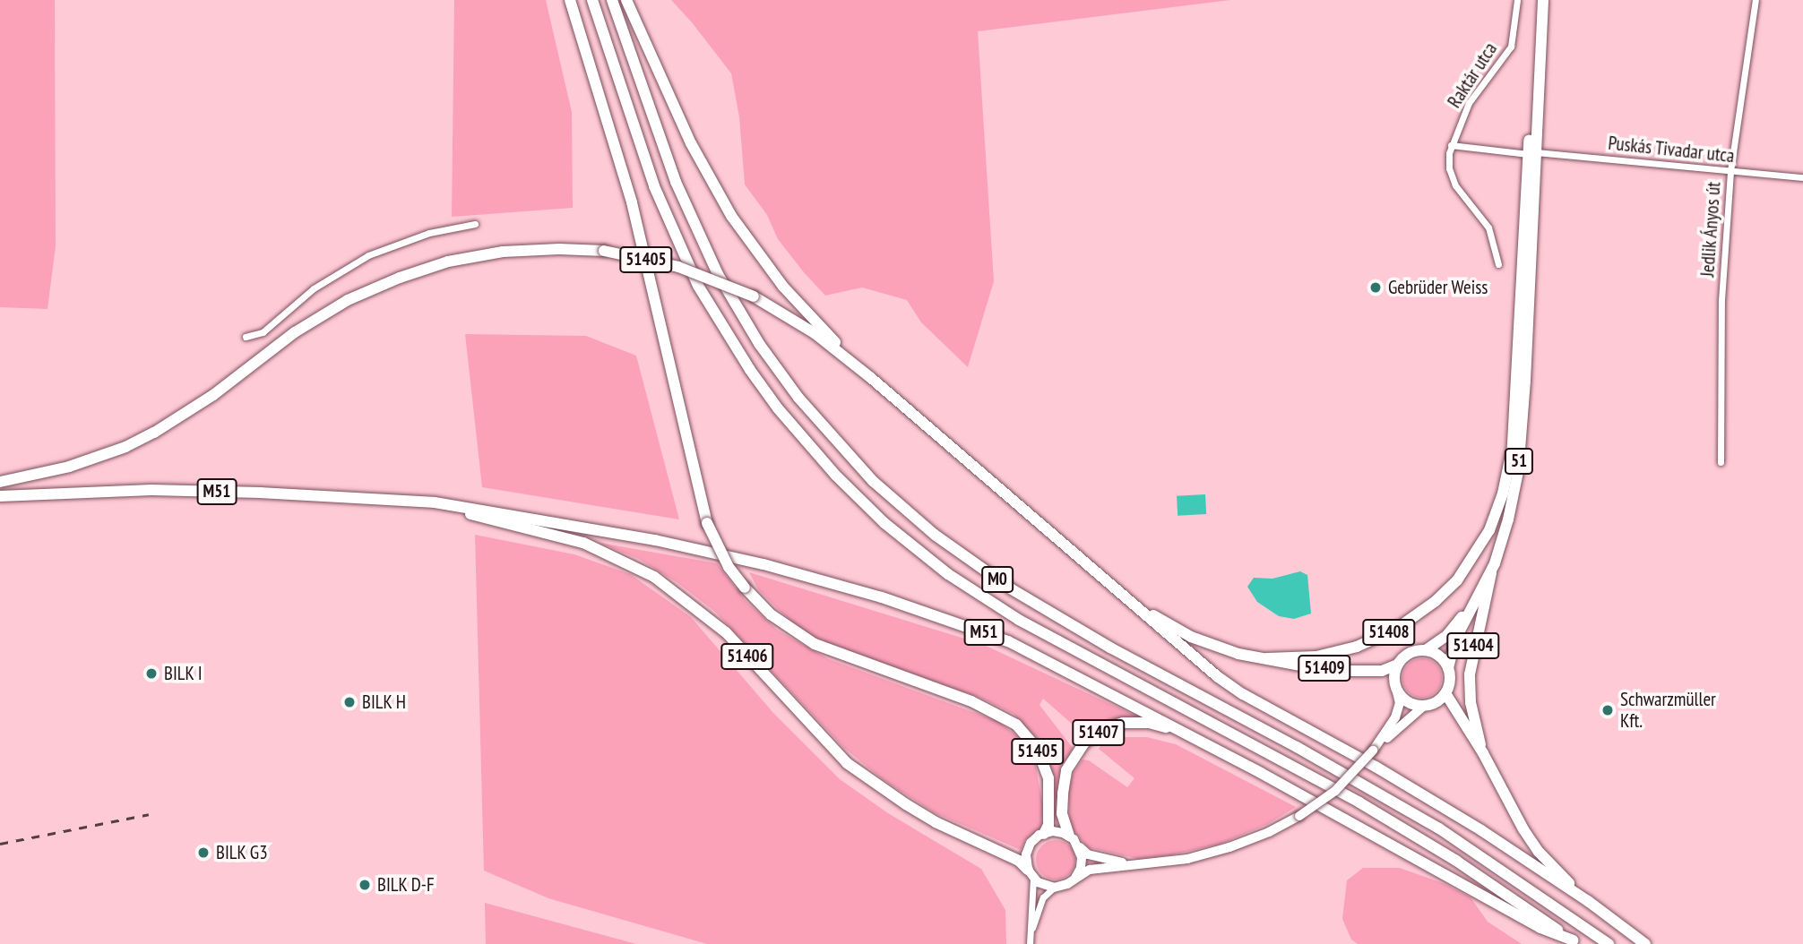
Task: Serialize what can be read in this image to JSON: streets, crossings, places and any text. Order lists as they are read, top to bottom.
{
  "streets": {
    "main road": [
      "51405",
      "51",
      "M51",
      "M0",
      "51408",
      "51404",
      "51406",
      "51409",
      "51407"
    ],
    "street": ["Raktár utca", "Puskás Tivadar utca", "Jedlik Ányos út"]
  },
  "crossings": [
    ["Raktár utca", "Puskás Tivadar utca"],
    ["Puskás Tivadar utca", "Jedlik Ányos út"],
    ["Puskás Tivadar utca", "51"],
    ["51405", "51406"],
    ["51405", "51407"],
    ["51", "51408"],
    ["51", "51404"],
    ["51", "51409"],
    ["M51", "51406"],
    ["M51", "51407"],
    ["51408", "51409"],
    ["51406", "51407"]
  ],
  "places": [
    "Gebrüder Weiss",
    "BILK I",
    "BILK H",
    "Schwarzmüller Kft.",
    "BILK G3",
    "BILK D-F"
  ]
}
